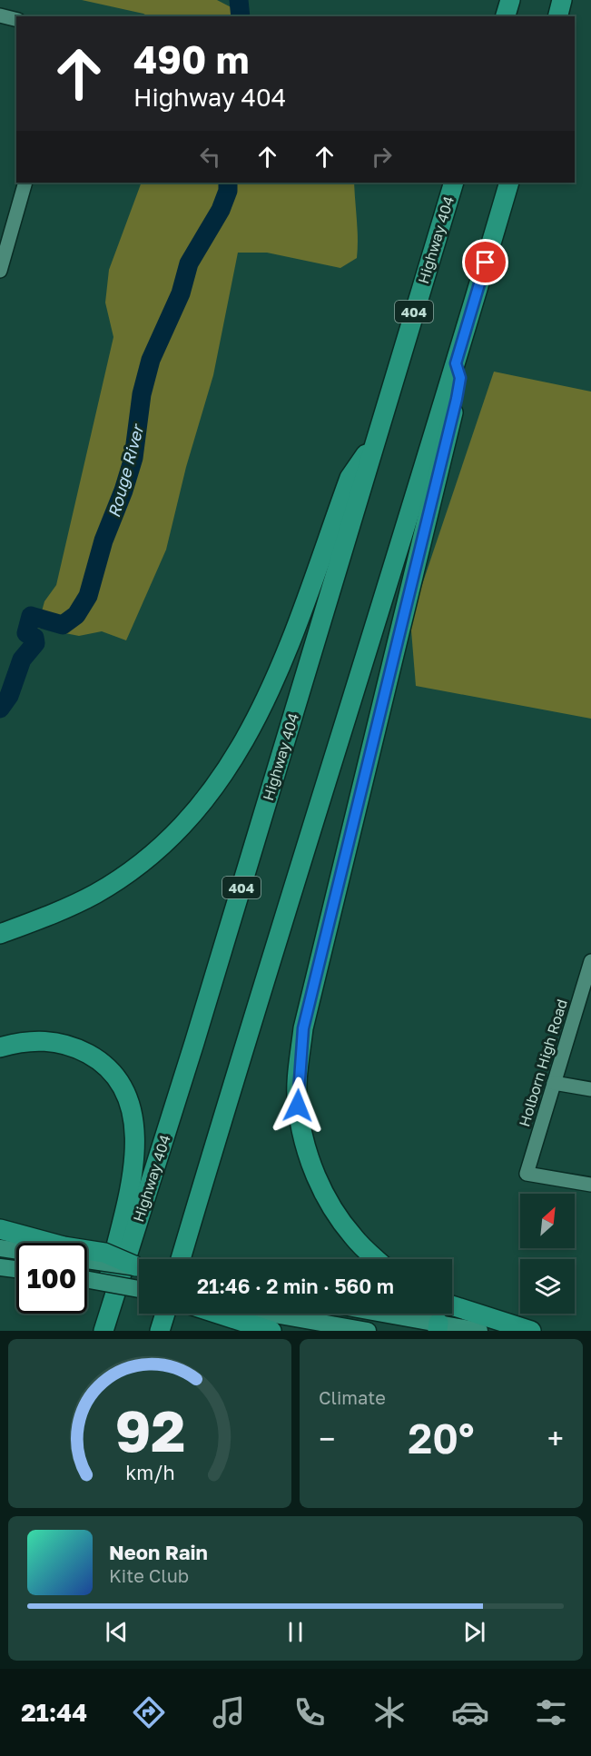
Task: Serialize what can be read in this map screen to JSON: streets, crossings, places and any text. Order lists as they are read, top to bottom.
{
  "streets": {
    "highway": ["Highway 404", "404"],
    "street": ["Holborn High Road"]
  },
  "water": ["Rouge River"],
  "north": "top right",
  "page": {
    "turn": ["490 m", "Highway 404"],
    "limit": "100",
    "trip": "21:46 · 2 min · 560 m",
    "tile": "Climate",
    "heat": ["−", "20°", "+"],
    "song": ["Neon Rain", "Kite Club"],
    "tabs": "21:44",
    "gauge": ["92", "km/h"]
  }
}
